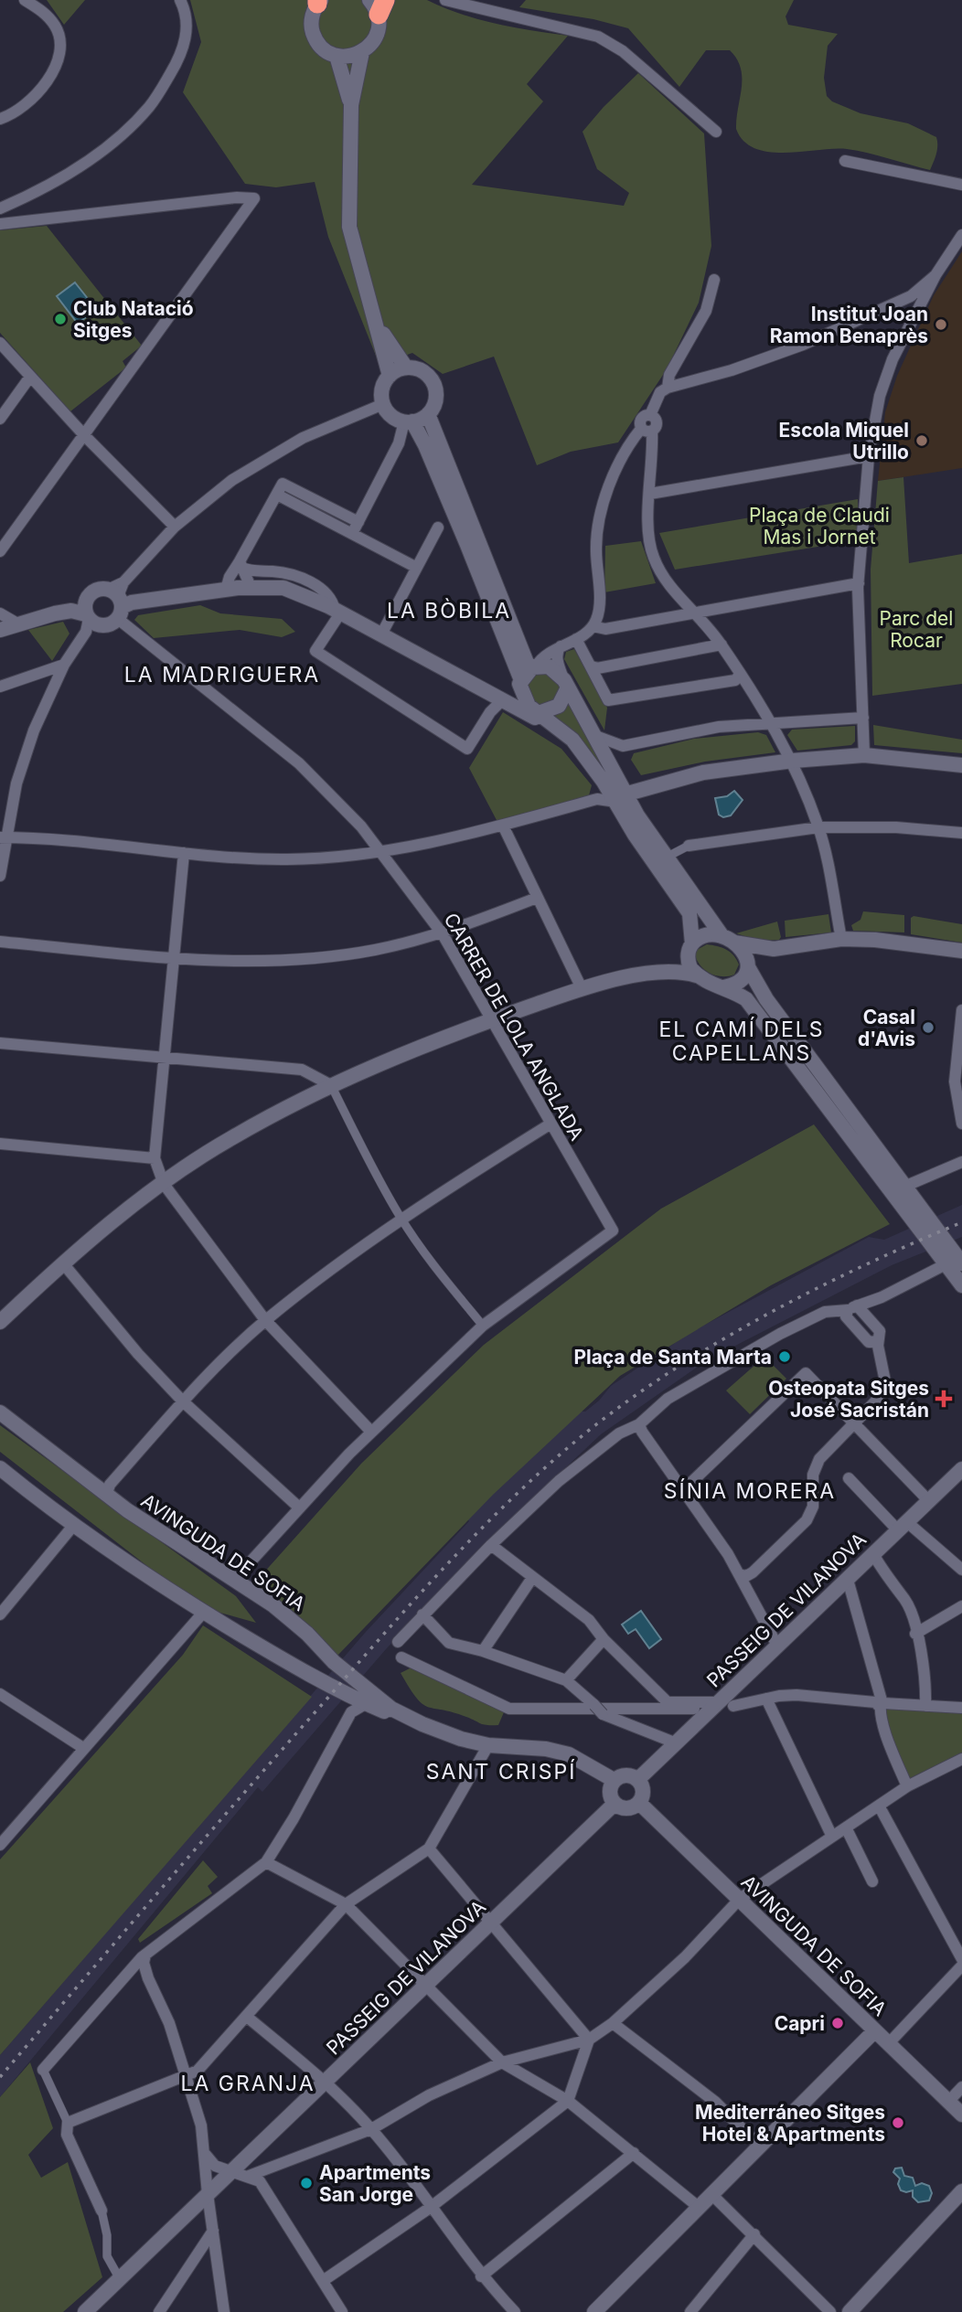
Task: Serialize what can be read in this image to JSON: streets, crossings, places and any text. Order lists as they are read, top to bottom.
{
  "streets": {
    "street": ["CARRER DE LOLA ANGLADA", "AVINGUDA DE SOFIA", "PASSEIG DE VILANOVA"]
  },
  "crossings": [
    ["AVINGUDA DE SOFIA", "PASSEIG DE VILANOVA"]
  ],
  "districts": [
    "LA BÒBILA",
    "LA MADRIGUERA",
    "EL CAMÍ DELS CAPELLANS",
    "SÍNIA MORERA",
    "SANT CRISPÍ",
    "LA GRANJA"
  ],
  "parks": ["Plaça de Claudi Mas i Jornet", "Parc del Rocar"],
  "places": {
    "other": [
      "Club Natació Sitges",
      "Institut Joan Ramon Benaprès",
      "Escola Miquel Utrillo",
      "Casal d'Avis",
      "Plaça de Santa Marta",
      "Capri",
      "Mediterráneo Sitges Hotel & Apartments",
      "Apartments San Jorge"
    ],
    "health": ["Osteopata Sitges José Sacristán"]
  }
}
